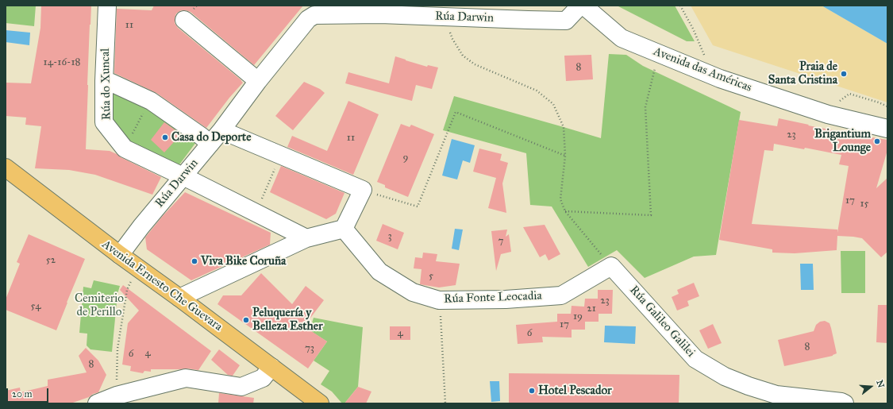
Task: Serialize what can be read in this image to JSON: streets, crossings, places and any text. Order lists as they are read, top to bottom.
{
  "streets": {
    "main road": ["Avenida Ernesto Che Guevara"],
    "street": [
      "Rúa Darwin",
      "Avenida das Américas",
      "Rúa do Xuncal",
      "Rúa Fonte Leocadia",
      "Rúa Galileo Galilei"
    ]
  },
  "crossings": [
    ["Rúa Darwin", "Rúa do Xuncal"],
    ["Rúa Darwin", "Avenida Ernesto Che Guevara"],
    ["Rúa Fonte Leocadia", "Rúa Galileo Galilei"]
  ],
  "parks": ["Cemiterio de Perillo"],
  "places": [
    "Praia de Santa Cristina",
    "Casa do Deporte",
    "Brigantium Lounge",
    "Viva Bike Coruña",
    "Peluquería y Belleza Esther",
    "Hotel Pescador"
  ],
  "house_numbers": [
    "11",
    "14-16-18",
    "8",
    "23",
    "11",
    "9",
    "17",
    "15",
    "3",
    "7",
    "52",
    "5",
    "23",
    "54",
    "21",
    "19",
    "17",
    "4",
    "6",
    "8",
    "73",
    "4",
    "6",
    "8"
  ],
  "scale_bar": "20 m",
  "north": "right"
}
